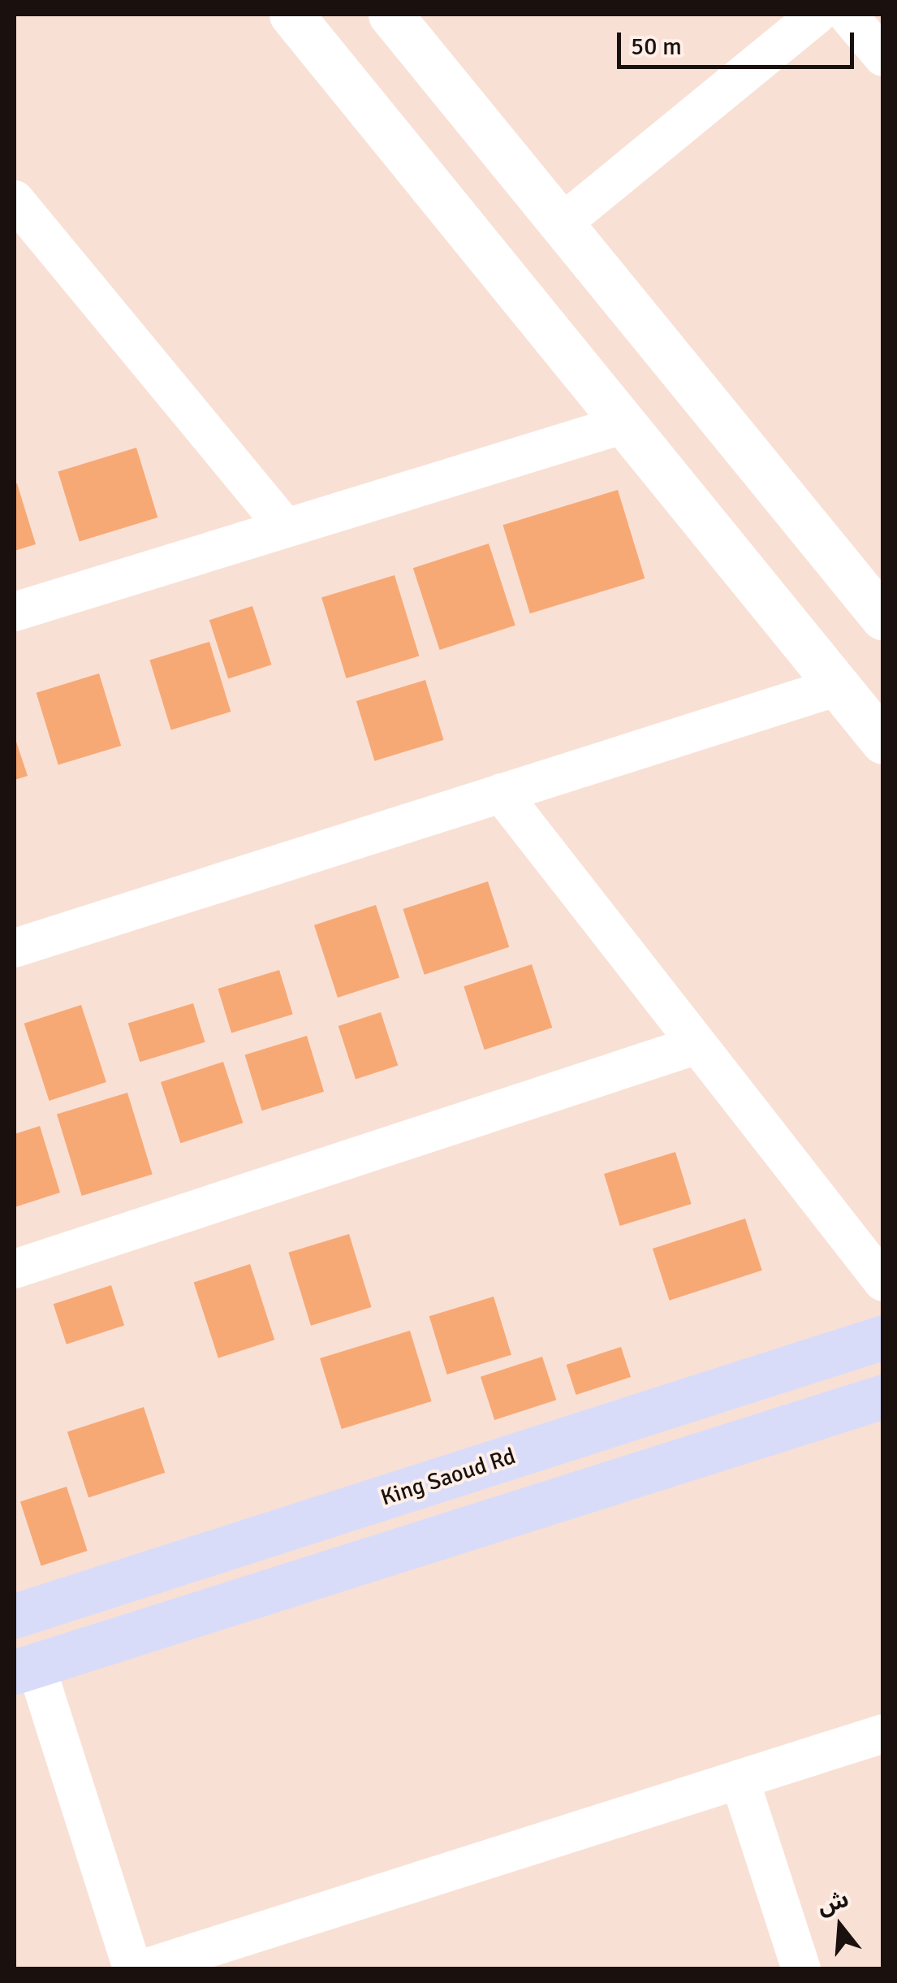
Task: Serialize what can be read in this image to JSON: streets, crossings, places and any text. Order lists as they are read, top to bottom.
{
  "streets": {
    "main road": ["King Saoud Rd"]
  },
  "scale_bar": "50 m",
  "north": "top"
}
